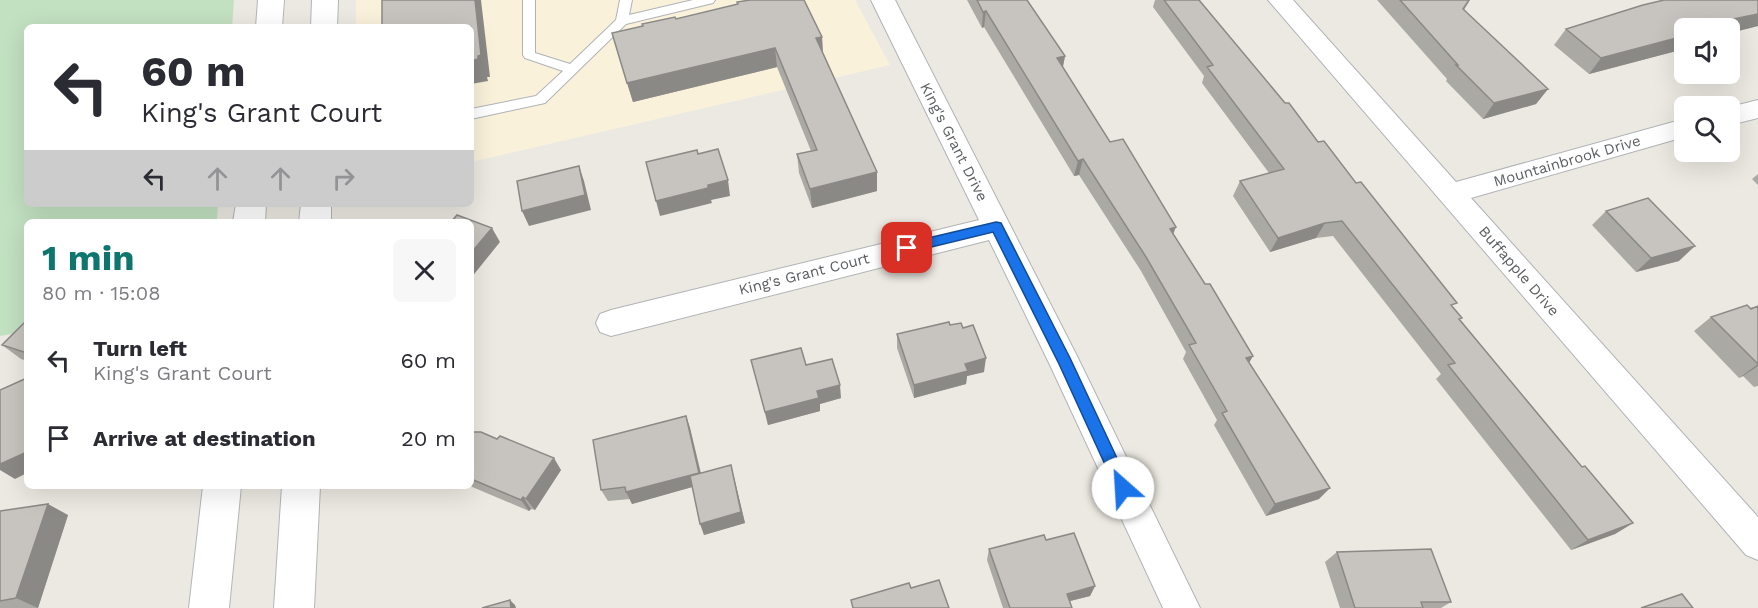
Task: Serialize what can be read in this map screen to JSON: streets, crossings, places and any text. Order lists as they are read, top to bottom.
{
  "streets": {
    "street": [
      "King's Grant Drive",
      "Mountainbrook Drive",
      "Buffapple Drive",
      "King's Grant Court"
    ]
  },
  "crossings": [
    ["King's Grant Drive", "King's Grant Court"],
    ["Mountainbrook Drive", "Buffapple Drive"]
  ],
  "page": {
    "turn": ["60 m", "King's Grant Court"],
    "heading": ["1 min", "80 m · 15:08"],
    "list": [
      {
        "name": "Turn left",
        "note": "King's Grant Court",
        "value": "60 m"
      },
      {
        "name": "Arrive at destination",
        "value": "20 m"
      }
    ]
  }
}
